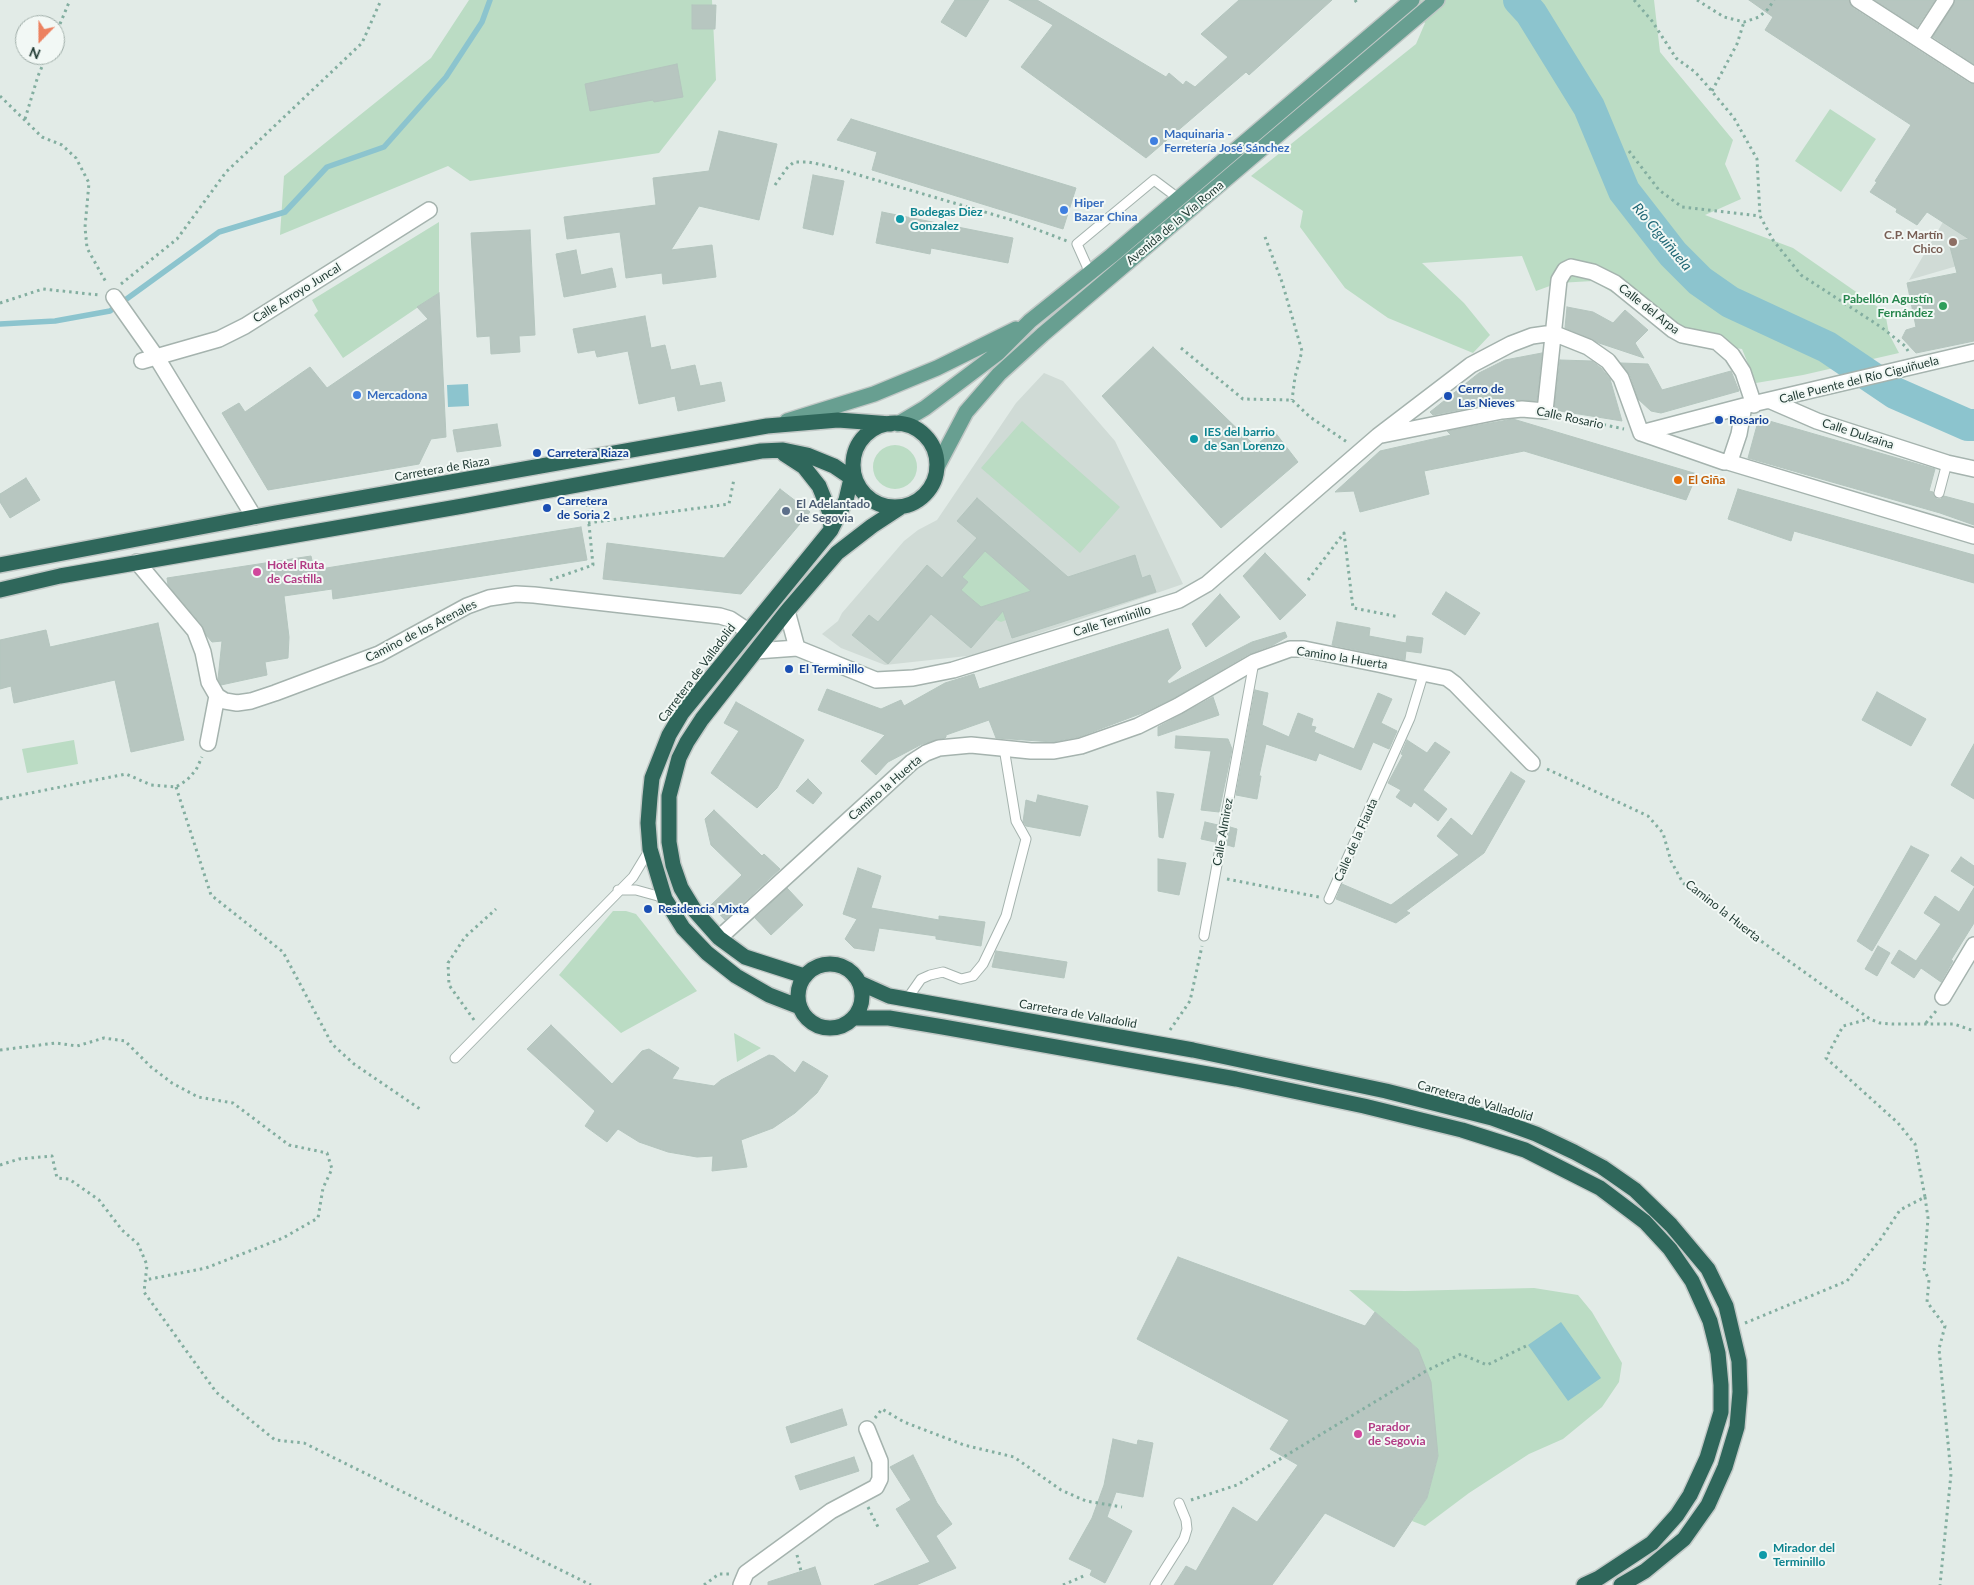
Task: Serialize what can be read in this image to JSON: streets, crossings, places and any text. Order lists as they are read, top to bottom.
{
  "streets": {
    "highway": ["Carretera de Riaza", "Carretera de Valladolid"],
    "main road": ["Avenida de la Vía Roma"],
    "street": [
      "Calle Arroyo Juncal",
      "Calle del Arpa",
      "Calle Puente del Río Ciguiñuela",
      "Calle Rosario",
      "Calle Dulzaina",
      "Calle Terminillo",
      "Camino de los Arenales",
      "Camino la Huerta"
    ],
    "lane": ["Calle Almirez", "Calle de la Flauta"]
  },
  "crossings": [
    ["Avenida de la Vía Roma", "Carretera de Riaza"],
    ["Avenida de la Vía Roma", "Carretera de Valladolid"],
    ["Calle del Arpa", "Calle Puente del Río Ciguiñuela"],
    ["Calle del Arpa", "Calle Rosario"],
    ["Calle del Arpa", "Calle Terminillo"],
    ["Calle Puente del Río Ciguiñuela", "Calle Rosario"],
    ["Calle Puente del Río Ciguiñuela", "Calle Dulzaina"],
    ["Calle Rosario", "Calle Terminillo"],
    ["Carretera de Riaza", "Carretera de Valladolid"],
    ["Camino de los Arenales", "Carretera de Valladolid"],
    ["Camino la Huerta", "Calle Almirez"],
    ["Camino la Huerta", "Calle de la Flauta"]
  ],
  "water": ["Río Ciguiñuela"],
  "places": [
    "Maquinaria - Ferretería José Sánchez",
    "Hiper Bazar China",
    "Bodegas Diez Gonzalez",
    "C.P. Martín Chico",
    "Pabellón Agustín Fernández",
    "Mercadona",
    "Cerro de Las Nieves",
    "Rosario",
    "IES del barrio de San Lorenzo",
    "Carretera Riaza",
    "El Giña",
    "Carretera de Soria 2",
    "El Adelantado de Segovia",
    "Hotel Ruta de Castilla",
    "El Terminillo",
    "Residencia Mixta",
    "Parador de Segovia",
    "Mirador del Terminillo"
  ],
  "north": "bottom"
}
